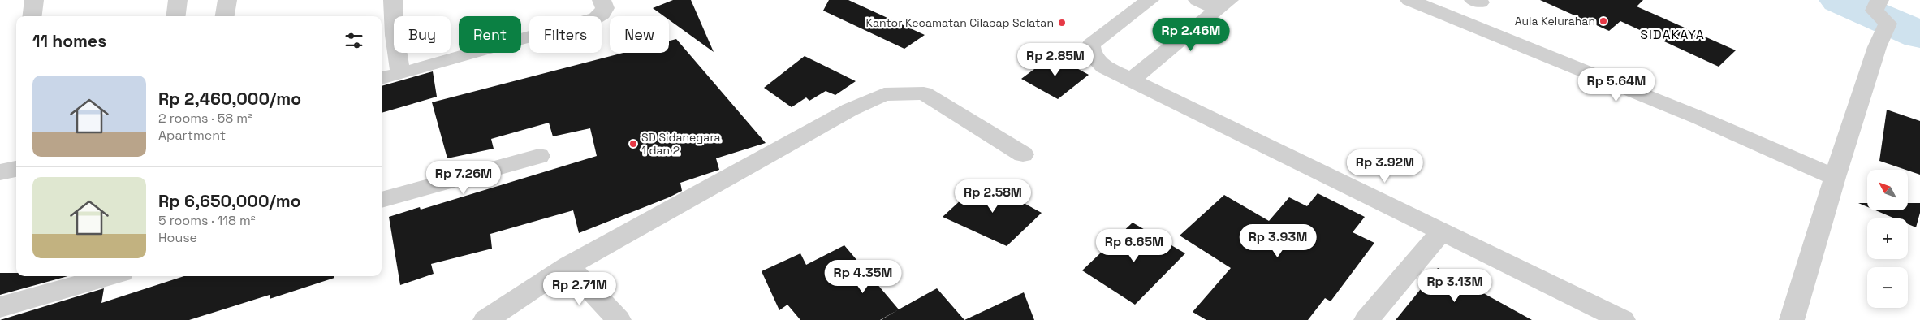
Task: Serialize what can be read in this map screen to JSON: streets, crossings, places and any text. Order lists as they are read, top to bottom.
{
  "districts": ["SIDAKAYA"],
  "places": ["Aula Kelurahan", "Kantor Kecamatan Cilacap Selatan", "SD Sidanegara 1 dan 2"],
  "north": "top left",
  "page": {
    "chip": [
      "Buy",
      "Rent",
      "Filters",
      "New"
    ],
    "heading": "11 homes",
    "price": [
      "Rp 2.46M",
      "Rp 2.85M",
      "Rp 5.64M",
      "Rp 3.92M",
      "Rp 7.26M",
      "Rp 2.58M",
      "Rp 3.93M",
      "Rp 6.65M",
      "Rp 4.35M",
      "Rp 3.13M",
      "Rp 2.71M"
    ],
    "list": [
      {
        "name": "Rp 2,460,000/mo",
        "note": "2 rooms · 58 m² · Apartment"
      },
      {
        "name": "Rp 6,650,000/mo",
        "note": "5 rooms · 118 m² · House"
      }
    ],
    "map_buttons": ["+", "−"]
  }
}
